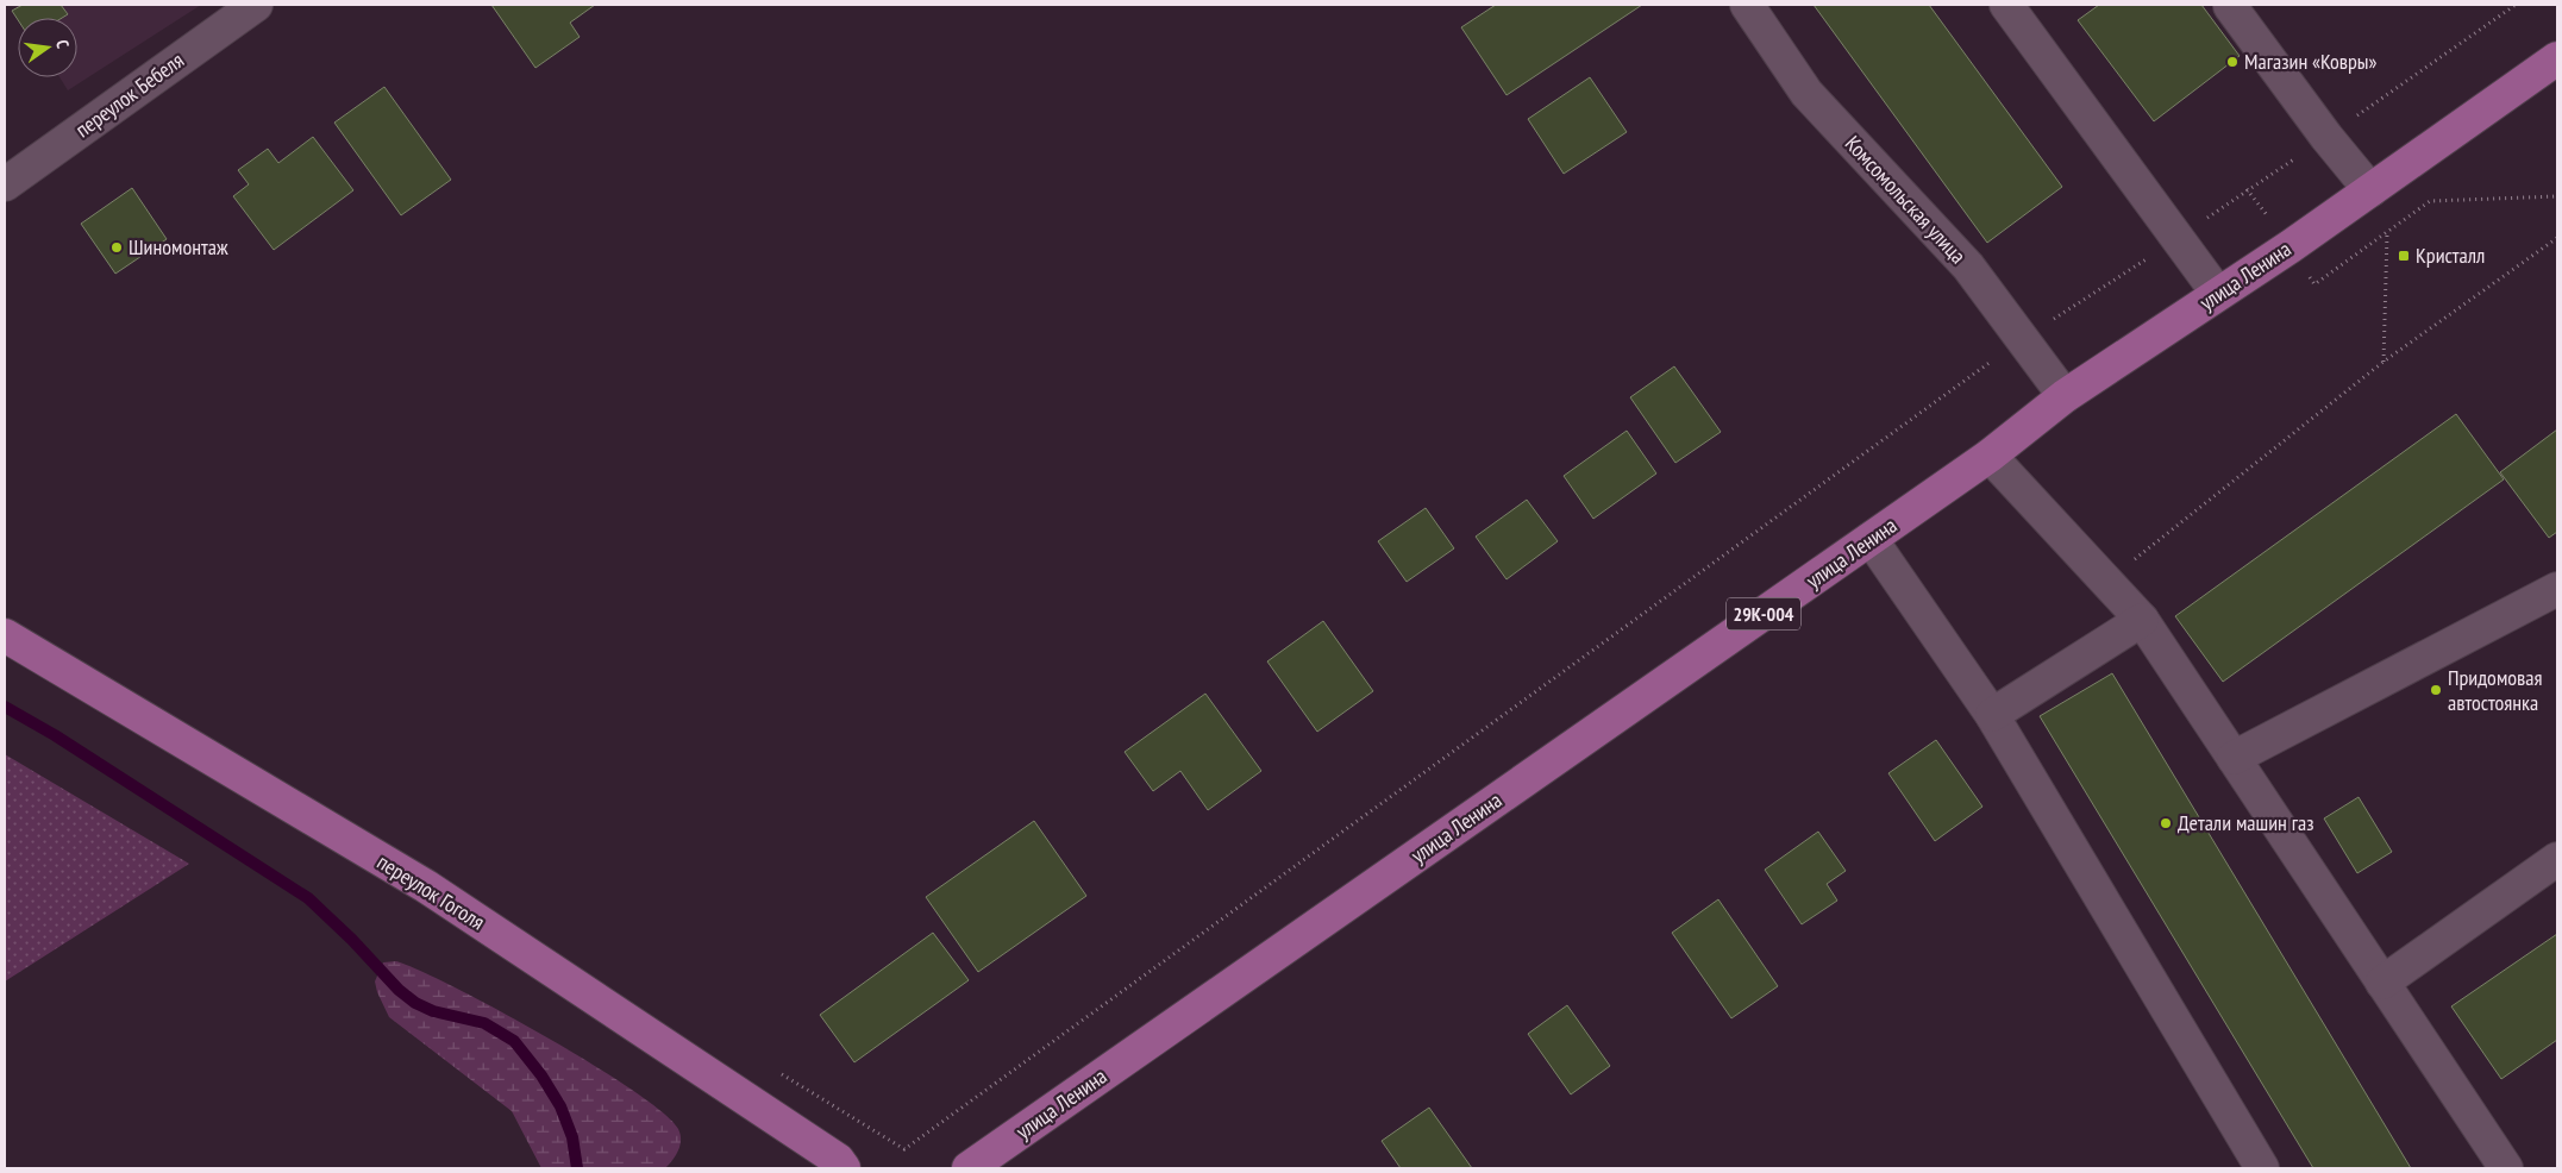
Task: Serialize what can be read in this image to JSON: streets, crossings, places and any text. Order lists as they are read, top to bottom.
{
  "streets": {
    "main road": ["улица Ленина", "29К-004", "переулок Гоголя"],
    "street": ["переулок Бебеля", "Комсомольская улица"]
  },
  "crossings": [
    ["Комсомольская улица", "улица Ленина"]
  ],
  "places": {
    "other": [
      "Магазин «Ковры»",
      "Шиномонтаж",
      "Придомовая автостоянка",
      "Детали машин газ"
    ],
    "transit": ["Кристалл"]
  },
  "north": "right"
}
